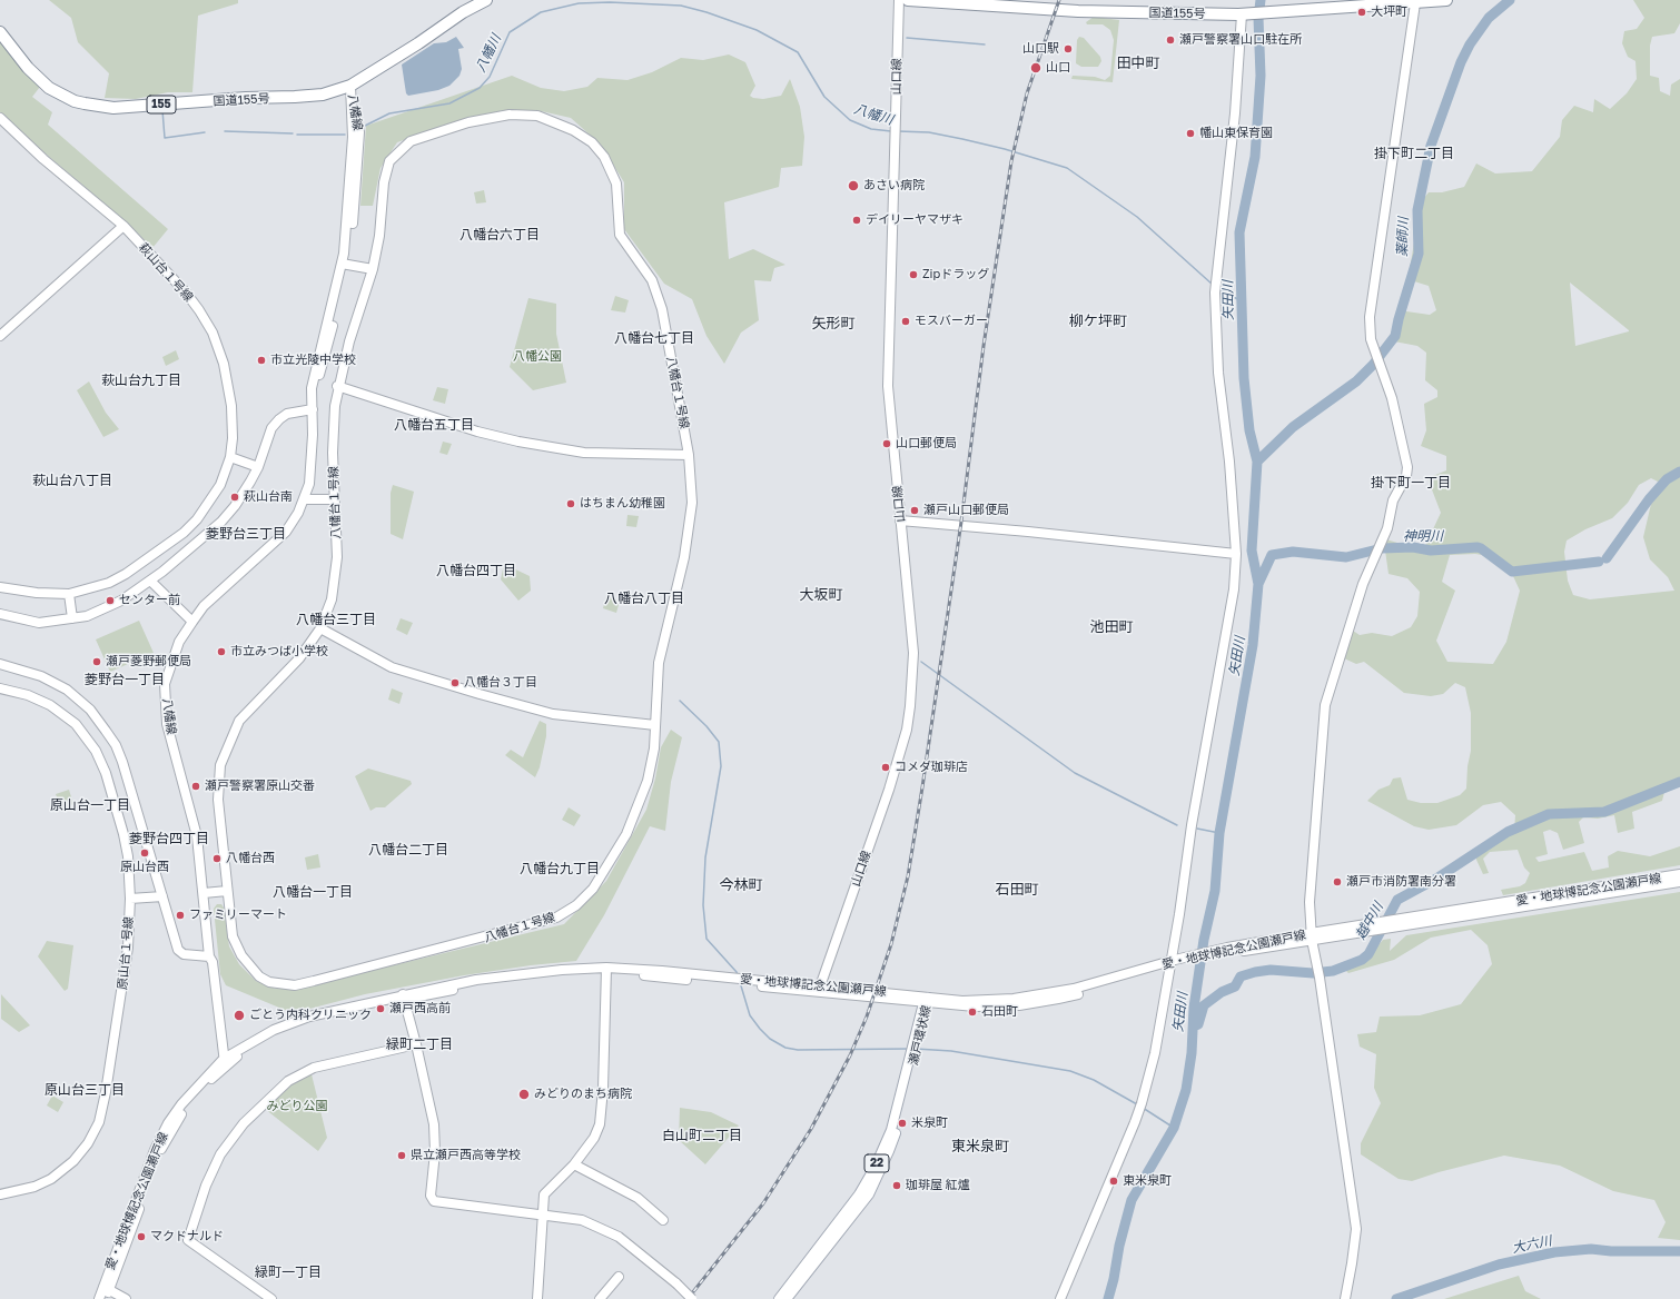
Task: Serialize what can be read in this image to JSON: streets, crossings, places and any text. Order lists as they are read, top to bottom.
{
  "streets": {
    "highway": ["国道155号", "155"],
    "street": [
      "山口線",
      "八幡線",
      "萩山台１号線",
      "八幡台１号線",
      "愛・地球博記念公園瀬戸線",
      "原山台１号線",
      "瀬戸環状線",
      "22"
    ]
  },
  "crossings": [
    ["国道155号", "八幡線"],
    ["山口線", "愛・地球博記念公園瀬戸線"],
    ["八幡線", "愛・地球博記念公園瀬戸線"],
    ["愛・地球博記念公園瀬戸線", "瀬戸環状線"]
  ],
  "districts": [
    "田中町",
    "掛下町二丁目",
    "八幡台六丁目",
    "柳ケ坪町",
    "矢形町",
    "八幡台七丁目",
    "萩山台九丁目",
    "八幡台五丁目",
    "萩山台八丁目",
    "掛下町一丁目",
    "菱野台三丁目",
    "八幡台四丁目",
    "大坂町",
    "八幡台八丁目",
    "八幡台三丁目",
    "池田町",
    "菱野台一丁目",
    "原山台一丁目",
    "菱野台四丁目",
    "八幡台二丁目",
    "八幡台九丁目",
    "今林町",
    "石田町",
    "八幡台一丁目",
    "緑町二丁目",
    "原山台三丁目",
    "白山町二丁目",
    "東米泉町",
    "緑町一丁目"
  ],
  "water": [
    "八幡川",
    "薬師川",
    "矢田川",
    "神明川",
    "越中川",
    "大六川"
  ],
  "parks": ["八幡公園", "みどり公園"],
  "places": [
    "大坪町",
    "瀬戸警察署山口駐在所",
    "山口駅",
    "山口",
    "幡山東保育園",
    "あさい病院",
    "デイリーヤマザキ",
    "Zipドラッグ",
    "モスバーガー",
    "市立光陵中学校",
    "山口郵便局",
    "萩山台南",
    "はちまん幼稚園",
    "瀬戸山口郵便局",
    "センター前",
    "市立みつば小学校",
    "瀬戸菱野郵便局",
    "八幡台３丁目",
    "コメダ珈琲店",
    "瀬戸警察署原山交番",
    "原山台西",
    "八幡台西",
    "瀬戸市消防署南分署",
    "ファミリーマート",
    "瀬戸西高前",
    "石田町",
    "ごとう内科クリニック",
    "みどりのまち病院",
    "米泉町",
    "県立瀬戸西高等学校",
    "東米泉町",
    "珈琲屋 紅爐",
    "マクドナルド"
  ]
}
